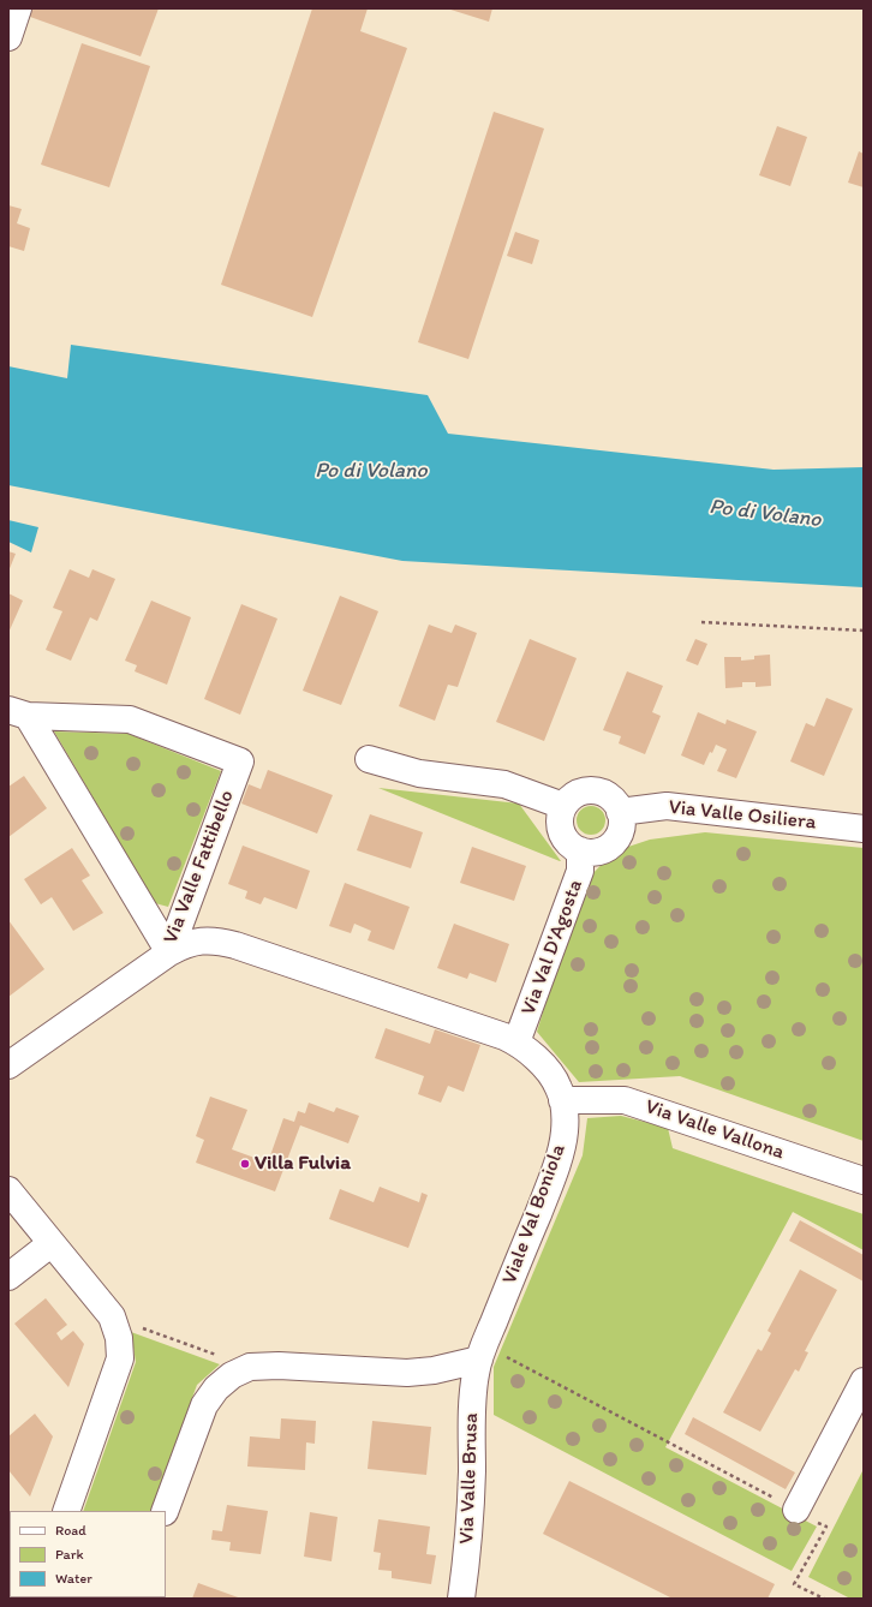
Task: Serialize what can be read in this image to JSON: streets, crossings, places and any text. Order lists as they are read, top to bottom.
{
  "streets": {
    "street": [
      "Via Valle Osiliera",
      "Via Valle Fattibello",
      "Via Val D'Agosta",
      "Via Valle Vallona",
      "Viale Val Boniola",
      "Via Valle Brusa"
    ]
  },
  "crossings": [
    ["Via Valle Osiliera", "Via Val D'Agosta"],
    ["Via Valle Fattibello", "Viale Val Boniola"],
    ["Via Val D'Agosta", "Viale Val Boniola"],
    ["Via Valle Vallona", "Viale Val Boniola"],
    ["Viale Val Boniola", "Via Valle Brusa"]
  ],
  "water": ["Po di Volano"],
  "places": ["Villa Fulvia"],
  "legend": ["Road", "Park", "Water"]
}
